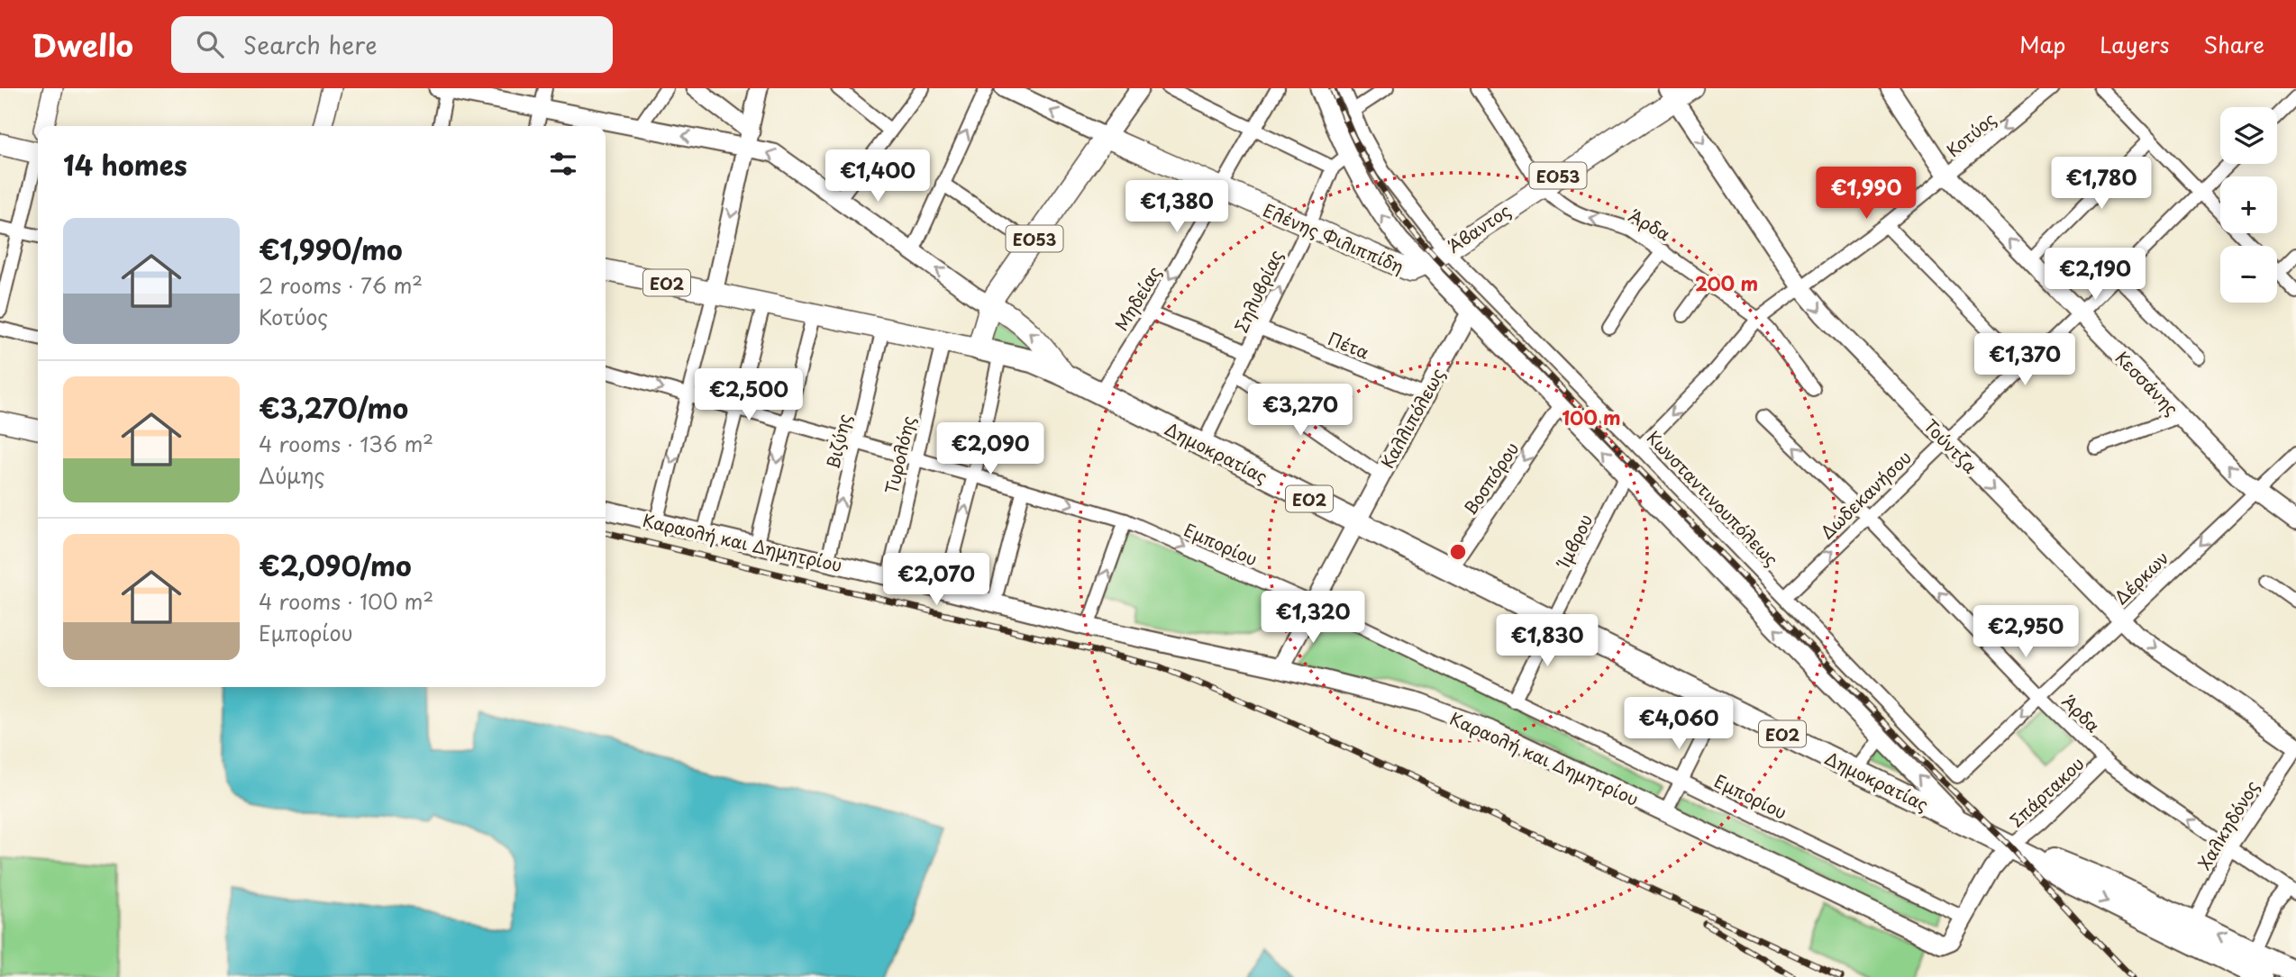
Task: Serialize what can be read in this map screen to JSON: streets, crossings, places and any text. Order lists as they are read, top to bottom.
{
  "streets": {
    "highway": ["ΕΟ2", "Δημοκρατίας"],
    "main road": ["ΕΟ53", "Άβαντος", "Ελένης Φιλιππίδη"],
    "street": [
      "Κοτύος",
      "Άρδα",
      "Σηλυβρίας",
      "Μηδείας",
      "Πέτα",
      "Κεσσάνης",
      "Καλλιπόλεως",
      "Βιζύης",
      "Τούντζα",
      "Τυρολόης",
      "Βοσπόρου",
      "Δωδεκανήσου",
      "Κωνσταντινουπόλεως",
      "Ίμβρου",
      "Καραολή και Δημητρίου",
      "Εμπορίου",
      "Δέρκων",
      "Σπάρτακου",
      "Χαλκηδόνος"
    ]
  },
  "crossings": [
    ["Κοτύος", "Άρδα"],
    ["Κοτύος", "Κεσσάνης"],
    ["Κοτύος", "Τούντζα"],
    ["Κοτύος", "Κωνσταντινουπόλεως"],
    ["ΕΟ53", "Ελένης Φιλιππίδη"],
    ["ΕΟ53", "Δημοκρατίας"],
    ["Άρδα", "Άβαντος"],
    ["Άρδα", "Δωδεκανήσου"],
    ["Άρδα", "Δέρκων"],
    ["Άρδα", "Σπάρτακου"],
    ["Άρδα", "Χαλκηδόνος"],
    ["Άβαντος", "Ελένης Φιλιππίδη"],
    ["Άβαντος", "Τούντζα"],
    ["Άβαντος", "Κωνσταντινουπόλεως"],
    ["Ελένης Φιλιππίδη", "Σηλυβρίας"],
    ["Ελένης Φιλιππίδη", "Μηδείας"],
    ["Σηλυβρίας", "Πέτα"],
    ["Σηλυβρίας", "Δημοκρατίας"],
    ["Μηδείας", "Δημοκρατίας"],
    ["Πέτα", "Καλλιπόλεως"],
    ["Κεσσάνης", "Δωδεκανήσου"],
    ["Κεσσάνης", "Δέρκων"],
    ["Καλλιπόλεως", "Δημοκρατίας"],
    ["Καλλιπόλεως", "Καραολή και Δημητρίου"],
    ["Καλλιπόλεως", "Εμπορίου"],
    ["Βιζύης", "Δημοκρατίας"],
    ["Βιζύης", "Καραολή και Δημητρίου"],
    ["Βιζύης", "Εμπορίου"],
    ["Τούντζα", "Δωδεκανήσου"],
    ["Τούντζα", "Δέρκων"],
    ["Τούντζα", "Χαλκηδόνος"],
    ["Δημοκρατίας", "Τυρολόης"],
    ["Δημοκρατίας", "Βοσπόρου"],
    ["Δημοκρατίας", "Ίμβρου"],
    ["Δημοκρατίας", "Καραολή και Δημητρίου"],
    ["Δημοκρατίας", "Σπάρτακου"],
    ["Δημοκρατίας", "Χαλκηδόνος"],
    ["Τυρολόης", "Καραολή και Δημητρίου"],
    ["Τυρολόης", "Εμπορίου"],
    ["Δωδεκανήσου", "Κωνσταντινουπόλεως"],
    ["Κωνσταντινουπόλεως", "Δέρκων"],
    ["Ίμβρου", "Εμπορίου"],
    ["Καραολή και Δημητρίου", "Εμπορίου"],
    ["Καραολή και Δημητρίου", "Σπάρτακου"]
  ],
  "one_way": [
    "Άρδα",
    "Μηδείας",
    "Τούντζα",
    "Βοσπόρου",
    "Δέρκων"
  ],
  "page": {
    "header": "Dwello",
    "search": "Search here",
    "nav": ["Map", "Layers", "Share"],
    "map_buttons": ["+", "−"],
    "heading": "14 homes",
    "price": [
      "€1,400",
      "€1,780",
      "€1,990",
      "€1,380",
      "€2,190",
      "€1,370",
      "€2,500",
      "€3,270",
      "€2,090",
      "€2,070",
      "€1,320",
      "€2,950",
      "€1,830",
      "€4,060"
    ],
    "list": [
      {
        "name": "€1,990/mo",
        "note": "2 rooms · 76 m² · Κοτύος"
      },
      {
        "name": "€3,270/mo",
        "note": "4 rooms · 136 m² · Δύμης"
      },
      {
        "name": "€2,090/mo",
        "note": "4 rooms · 100 m² · Εμπορίου"
      }
    ]
  },
  "rings": ["200 m", "100 m"]
}
